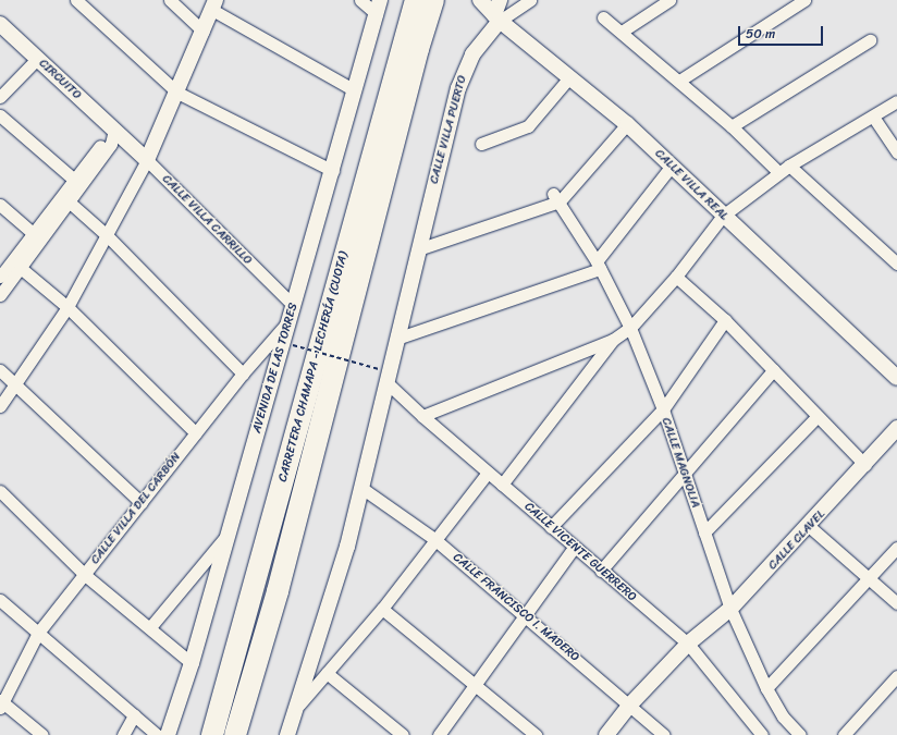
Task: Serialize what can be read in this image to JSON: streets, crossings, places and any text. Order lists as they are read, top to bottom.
{
  "streets": {
    "highway": ["CARRETERA CHAMAPA - LECHERÍA (CUOTA)"],
    "street": [
      "CIRCUITO",
      "CALLE VILLA PUERTO",
      "CALLE VILLA REAL",
      "CALLE VILLA CARRILLO",
      "AVENIDA DE LAS TORRES",
      "CALLE MAGNOLIA",
      "CALLE VILLA DEL CARBÓN",
      "CALLE CLAVEL",
      "CALLE VICENTE GUERRERO",
      "CALLE FRANCISCO I. MADERO"
    ]
  },
  "crossings": [
    ["CIRCUITO", "CALLE VILLA CARRILLO"],
    ["CALLE VILLA PUERTO", "CALLE VILLA REAL"],
    ["CALLE VILLA PUERTO", "CALLE VICENTE GUERRERO"],
    ["CALLE VILLA PUERTO", "CALLE FRANCISCO I. MADERO"],
    ["CALLE VILLA CARRILLO", "AVENIDA DE LAS TORRES"],
    ["AVENIDA DE LAS TORRES", "CALLE VILLA DEL CARBÓN"],
    ["CALLE MAGNOLIA", "CALLE CLAVEL"],
    ["CALLE CLAVEL", "CALLE VICENTE GUERRERO"],
    ["CALLE CLAVEL", "CALLE FRANCISCO I. MADERO"]
  ],
  "scale_bar": "50 m"
}
